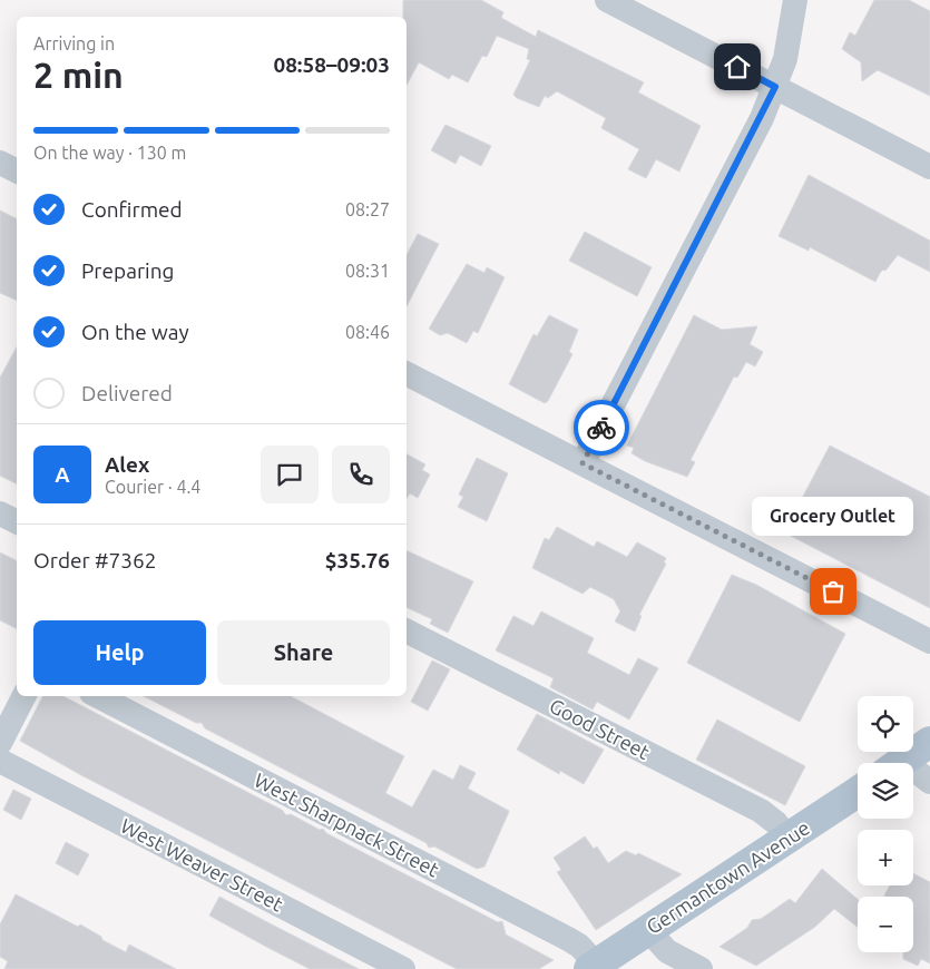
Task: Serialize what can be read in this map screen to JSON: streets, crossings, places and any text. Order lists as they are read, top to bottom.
{
  "streets": {
    "main road": ["Germantown Avenue"],
    "street": ["Good Street", "West Sharpnack Street", "West Weaver Street"]
  },
  "crossings": [
    ["Good Street", "Germantown Avenue"],
    ["West Sharpnack Street", "Germantown Avenue"]
  ],
  "places": ["Grocery Outlet"],
  "page": {
    "heading": ["2 min", "Arriving in", "08:58–09:03"],
    "panel": [
      "Alex",
      "Courier · 4.4",
      "Order #7362",
      "$35.76"
    ],
    "bar": "On the way · 130 m",
    "list": [
      ["Confirmed", "08:27"],
      ["Preparing", "08:31"],
      ["On the way", "08:46"],
      "Delivered"
    ],
    "round": "A",
    "bubble": "Grocery Outlet",
    "buttons": ["Help", "Share"],
    "map_buttons": ["+", "−"]
  }
}
